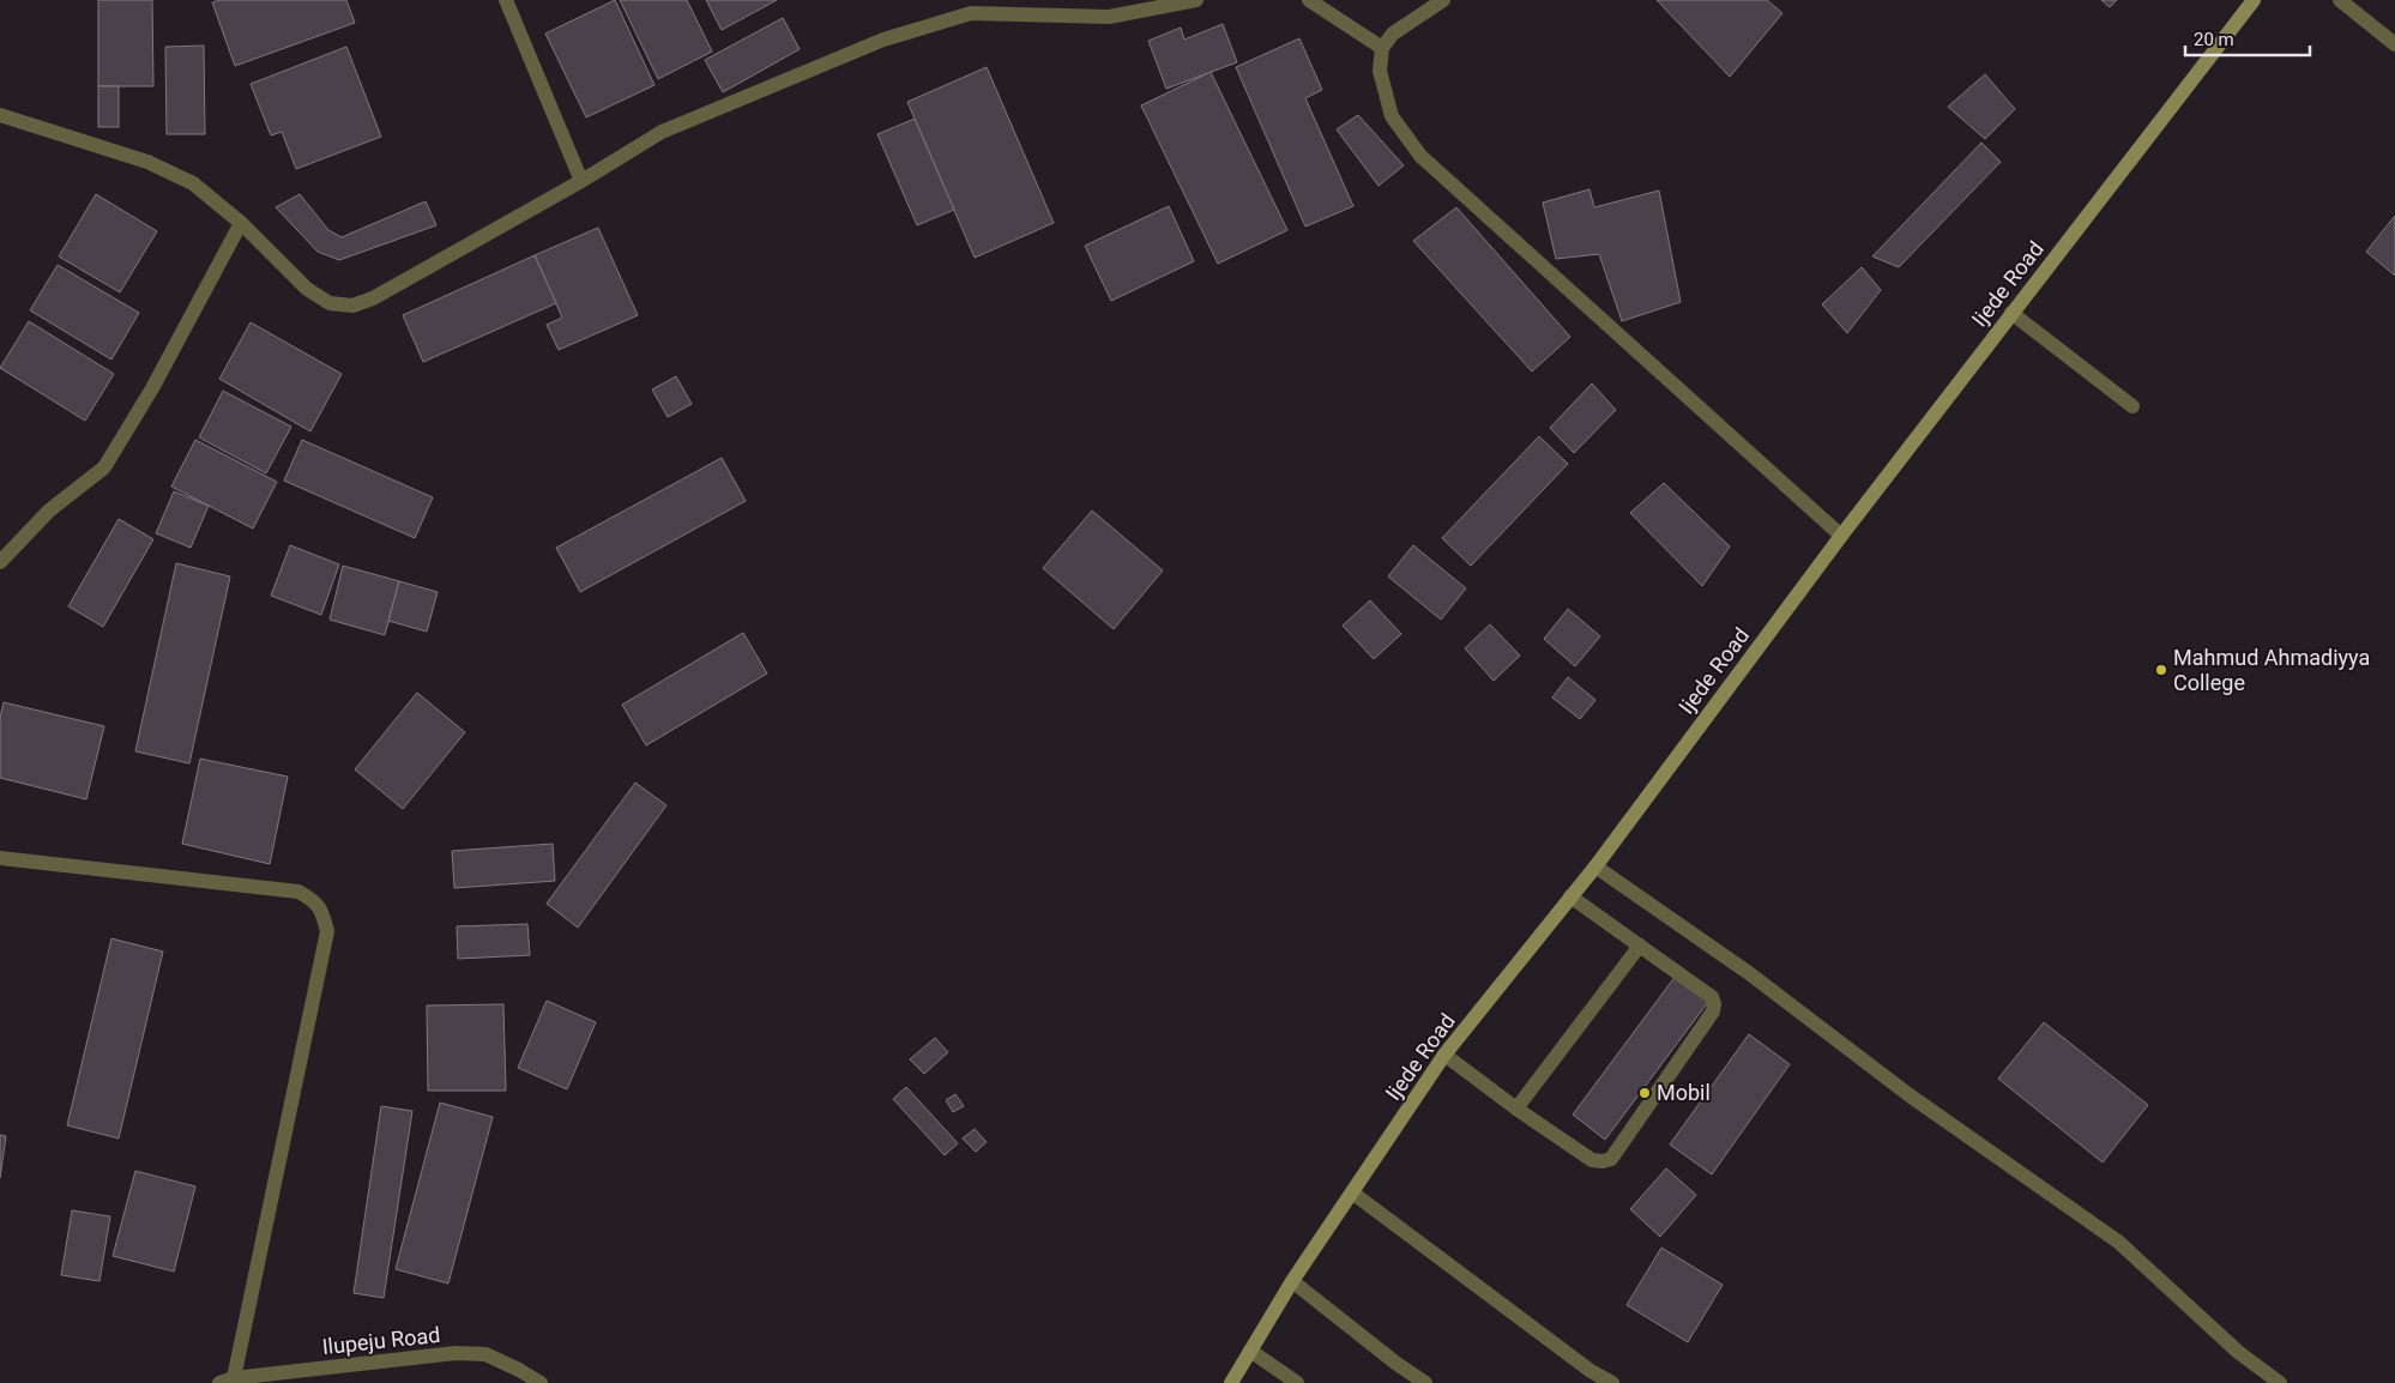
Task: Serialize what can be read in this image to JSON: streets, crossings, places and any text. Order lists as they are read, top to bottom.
{
  "streets": {
    "main road": ["Ijede Road"],
    "street": ["Ilupeju Road"]
  },
  "places": ["Mahmud Ahmadiyya College", "Mobil"],
  "scale_bar": "20 m"
}
